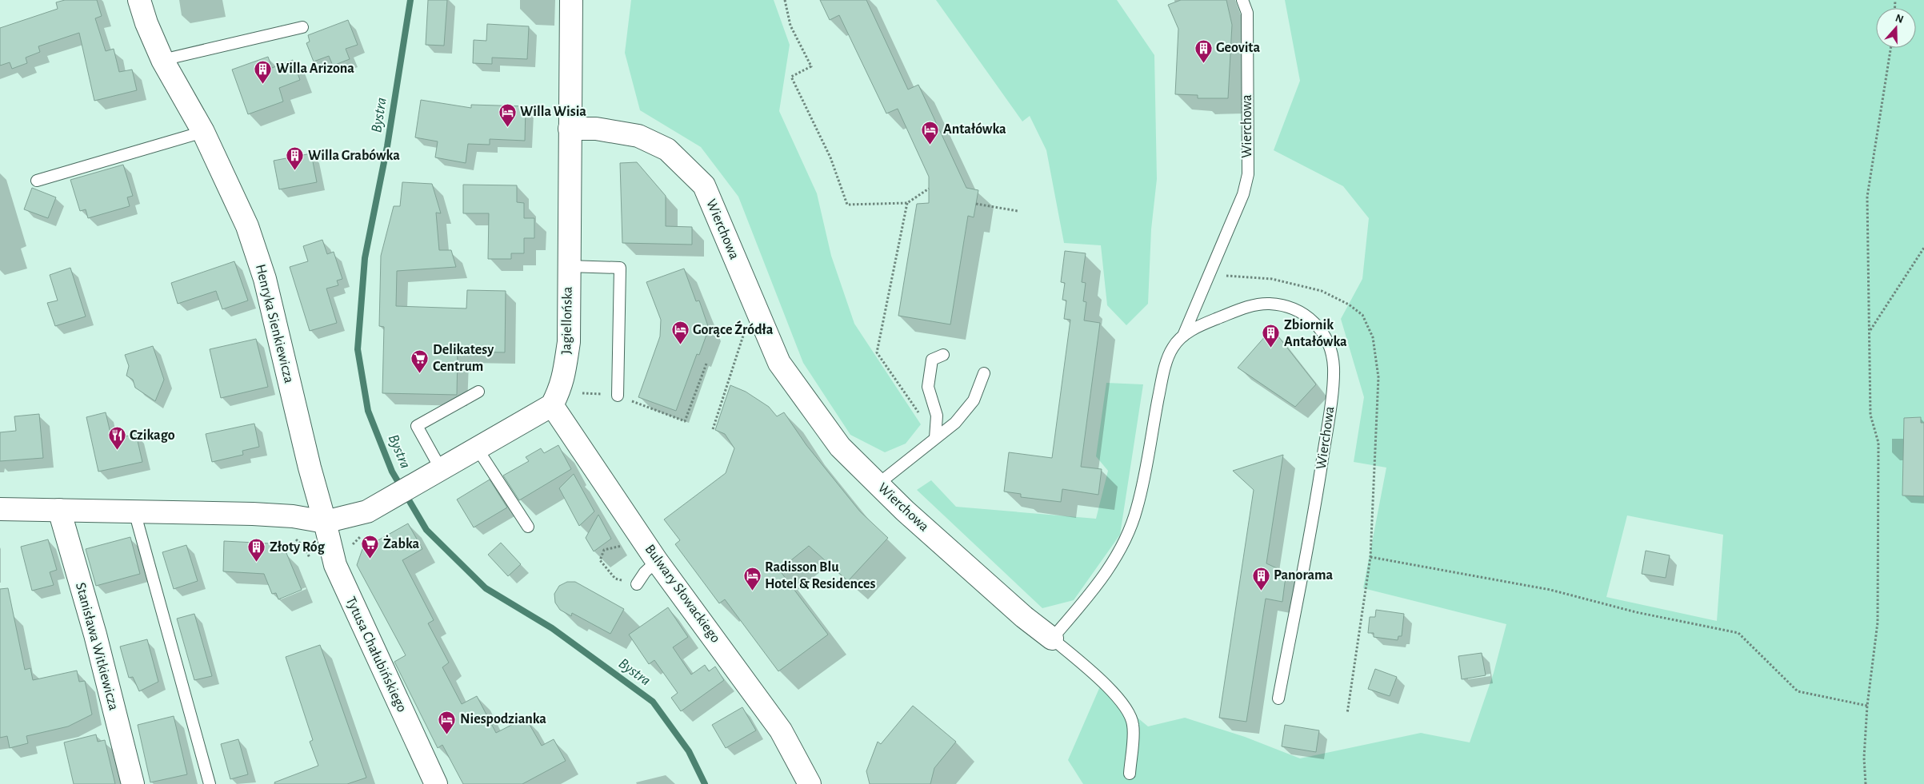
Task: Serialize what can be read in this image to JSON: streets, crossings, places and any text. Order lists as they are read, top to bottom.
{
  "streets": {
    "street": [
      "Wierchowa",
      "Jagiellońska",
      "Henryka Sienkiewicza",
      "Bulwary Słowackiego",
      "Stanisława Witkiewicza",
      "Tytusa Chałubińskiego"
    ]
  },
  "crossings": [
    ["Wierchowa", "Jagiellońska"],
    ["Jagiellońska", "Bulwary Słowackiego"],
    ["Henryka Sienkiewicza", "Tytusa Chałubińskiego"]
  ],
  "water": ["Bystra"],
  "places": {
    "building": [
      "Geovita",
      "Willa Arizona",
      "Willa Grabówka",
      "Zbiornik Antałówka",
      "Złoty Róg",
      "Panorama"
    ],
    "hotel": [
      "Willa Wisia",
      "Antałówka",
      "Gorące Źródła",
      "Radisson Blu Hotel & Residences",
      "Niespodzianka"
    ],
    "supermarket": ["Delikatesy Centrum", "Żabka"],
    "restaurant": ["Czikago"]
  },
  "north": "top"
}
